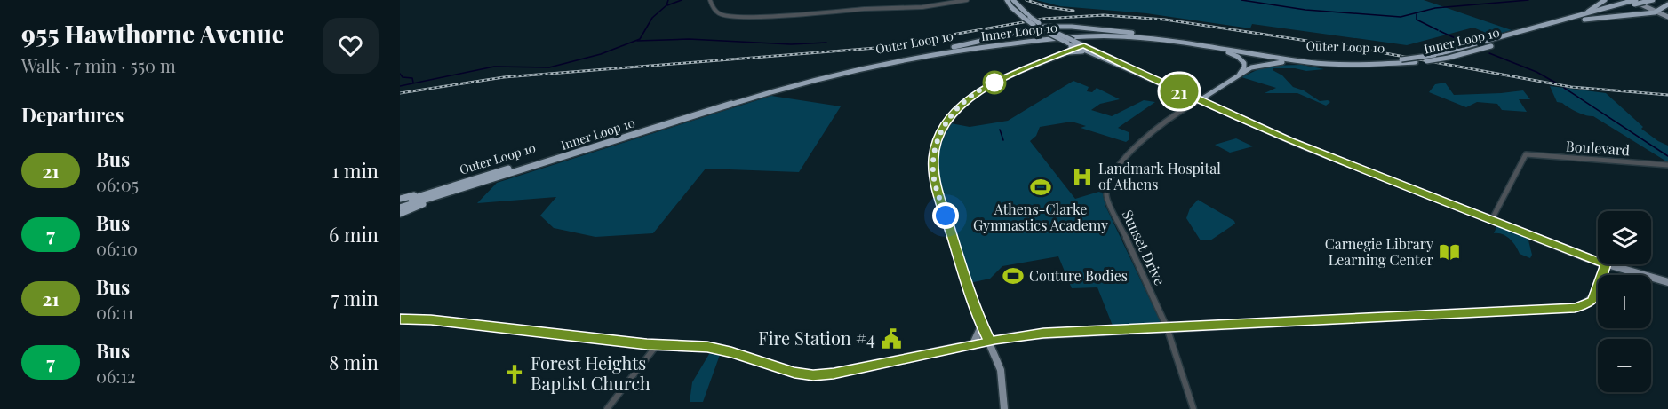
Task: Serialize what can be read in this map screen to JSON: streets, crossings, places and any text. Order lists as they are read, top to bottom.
{
  "streets": {
    "highway": ["Inner Loop 10", "Outer Loop 10"],
    "street": ["Boulevard", "Sunset Drive"]
  },
  "crossings": [
    ["Inner Loop 10", "Outer Loop 10"]
  ],
  "places": {
    "hospital": ["Landmark Hospital of Athens"],
    "sports": ["Athens-Clarke Gymnastics Academy", "Couture Bodies"],
    "library": ["Carnegie Library Learning Center"],
    "public building": ["Fire Station #4"],
    "church": ["Forest Heights Baptist Church"]
  },
  "lines": ["bus line 21"],
  "page": {
    "heading": [
      ["955 Hawthorne Avenue", "Walk · 7 min · 550 m"],
      "Departures"
    ],
    "on_map": "21",
    "list": [
      {
        "mark": "21",
        "name": "Bus",
        "note": "06:05",
        "value": "1 min"
      },
      {
        "mark": "7",
        "name": "Bus",
        "note": "06:10",
        "value": "6 min"
      },
      {
        "mark": "21",
        "name": "Bus",
        "note": "06:11",
        "value": "7 min"
      },
      {
        "mark": "7",
        "name": "Bus",
        "note": "06:12",
        "value": "8 min"
      }
    ],
    "map_buttons": ["+", "−"]
  }
}
